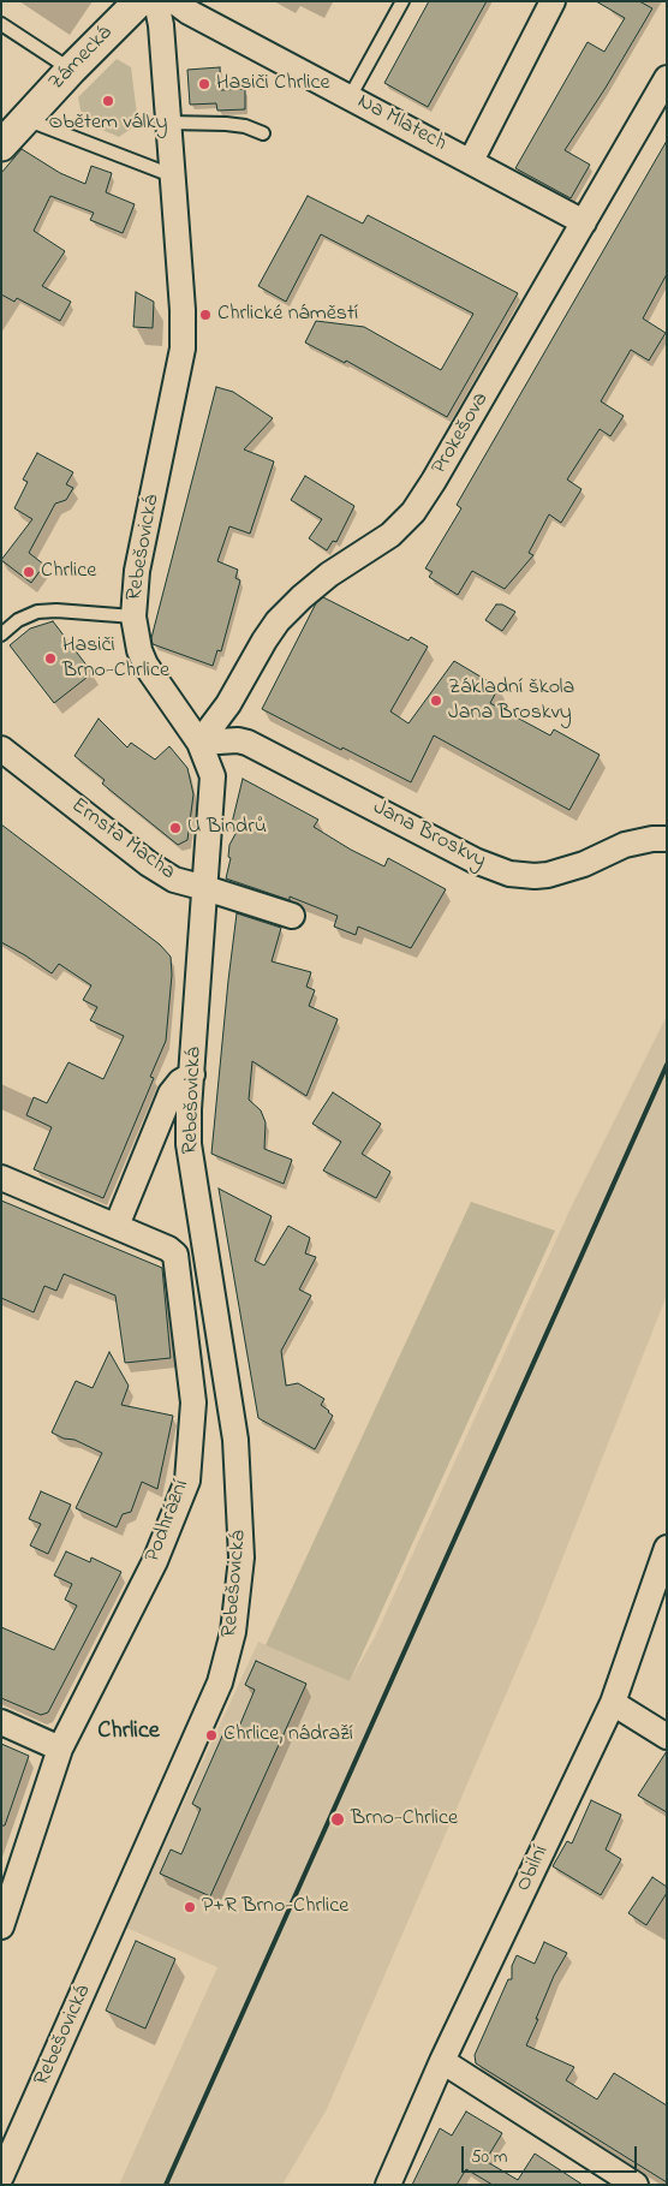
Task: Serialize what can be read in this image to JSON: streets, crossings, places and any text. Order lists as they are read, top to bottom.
{
  "streets": {
    "street": [
      "Zámecká",
      "Na Mlatech",
      "Prokešova",
      "Rebešovická",
      "Jana Broskvy",
      "Ernsta Macha",
      "Podhrázní",
      "Obilní"
    ]
  },
  "crossings": [
    ["Na Mlatech", "Prokešova"],
    ["Prokešova", "Rebešovická"],
    ["Prokešova", "Jana Broskvy"],
    ["Rebešovická", "Jana Broskvy"],
    ["Rebešovická", "Ernsta Macha"]
  ],
  "districts": ["Chrlice"],
  "places": [
    "Hasiči Chrlice",
    "Obětem války",
    "Chrlické náměstí",
    "Chrlice",
    "Hasiči Brno-Chrlice",
    "Základní škola Jana Broskvy",
    "U Bindrů",
    "Chrlice, nádraží",
    "Brno-Chrlice",
    "P+R Brno-Chrlice"
  ],
  "scale_bar": "50 m"
}
